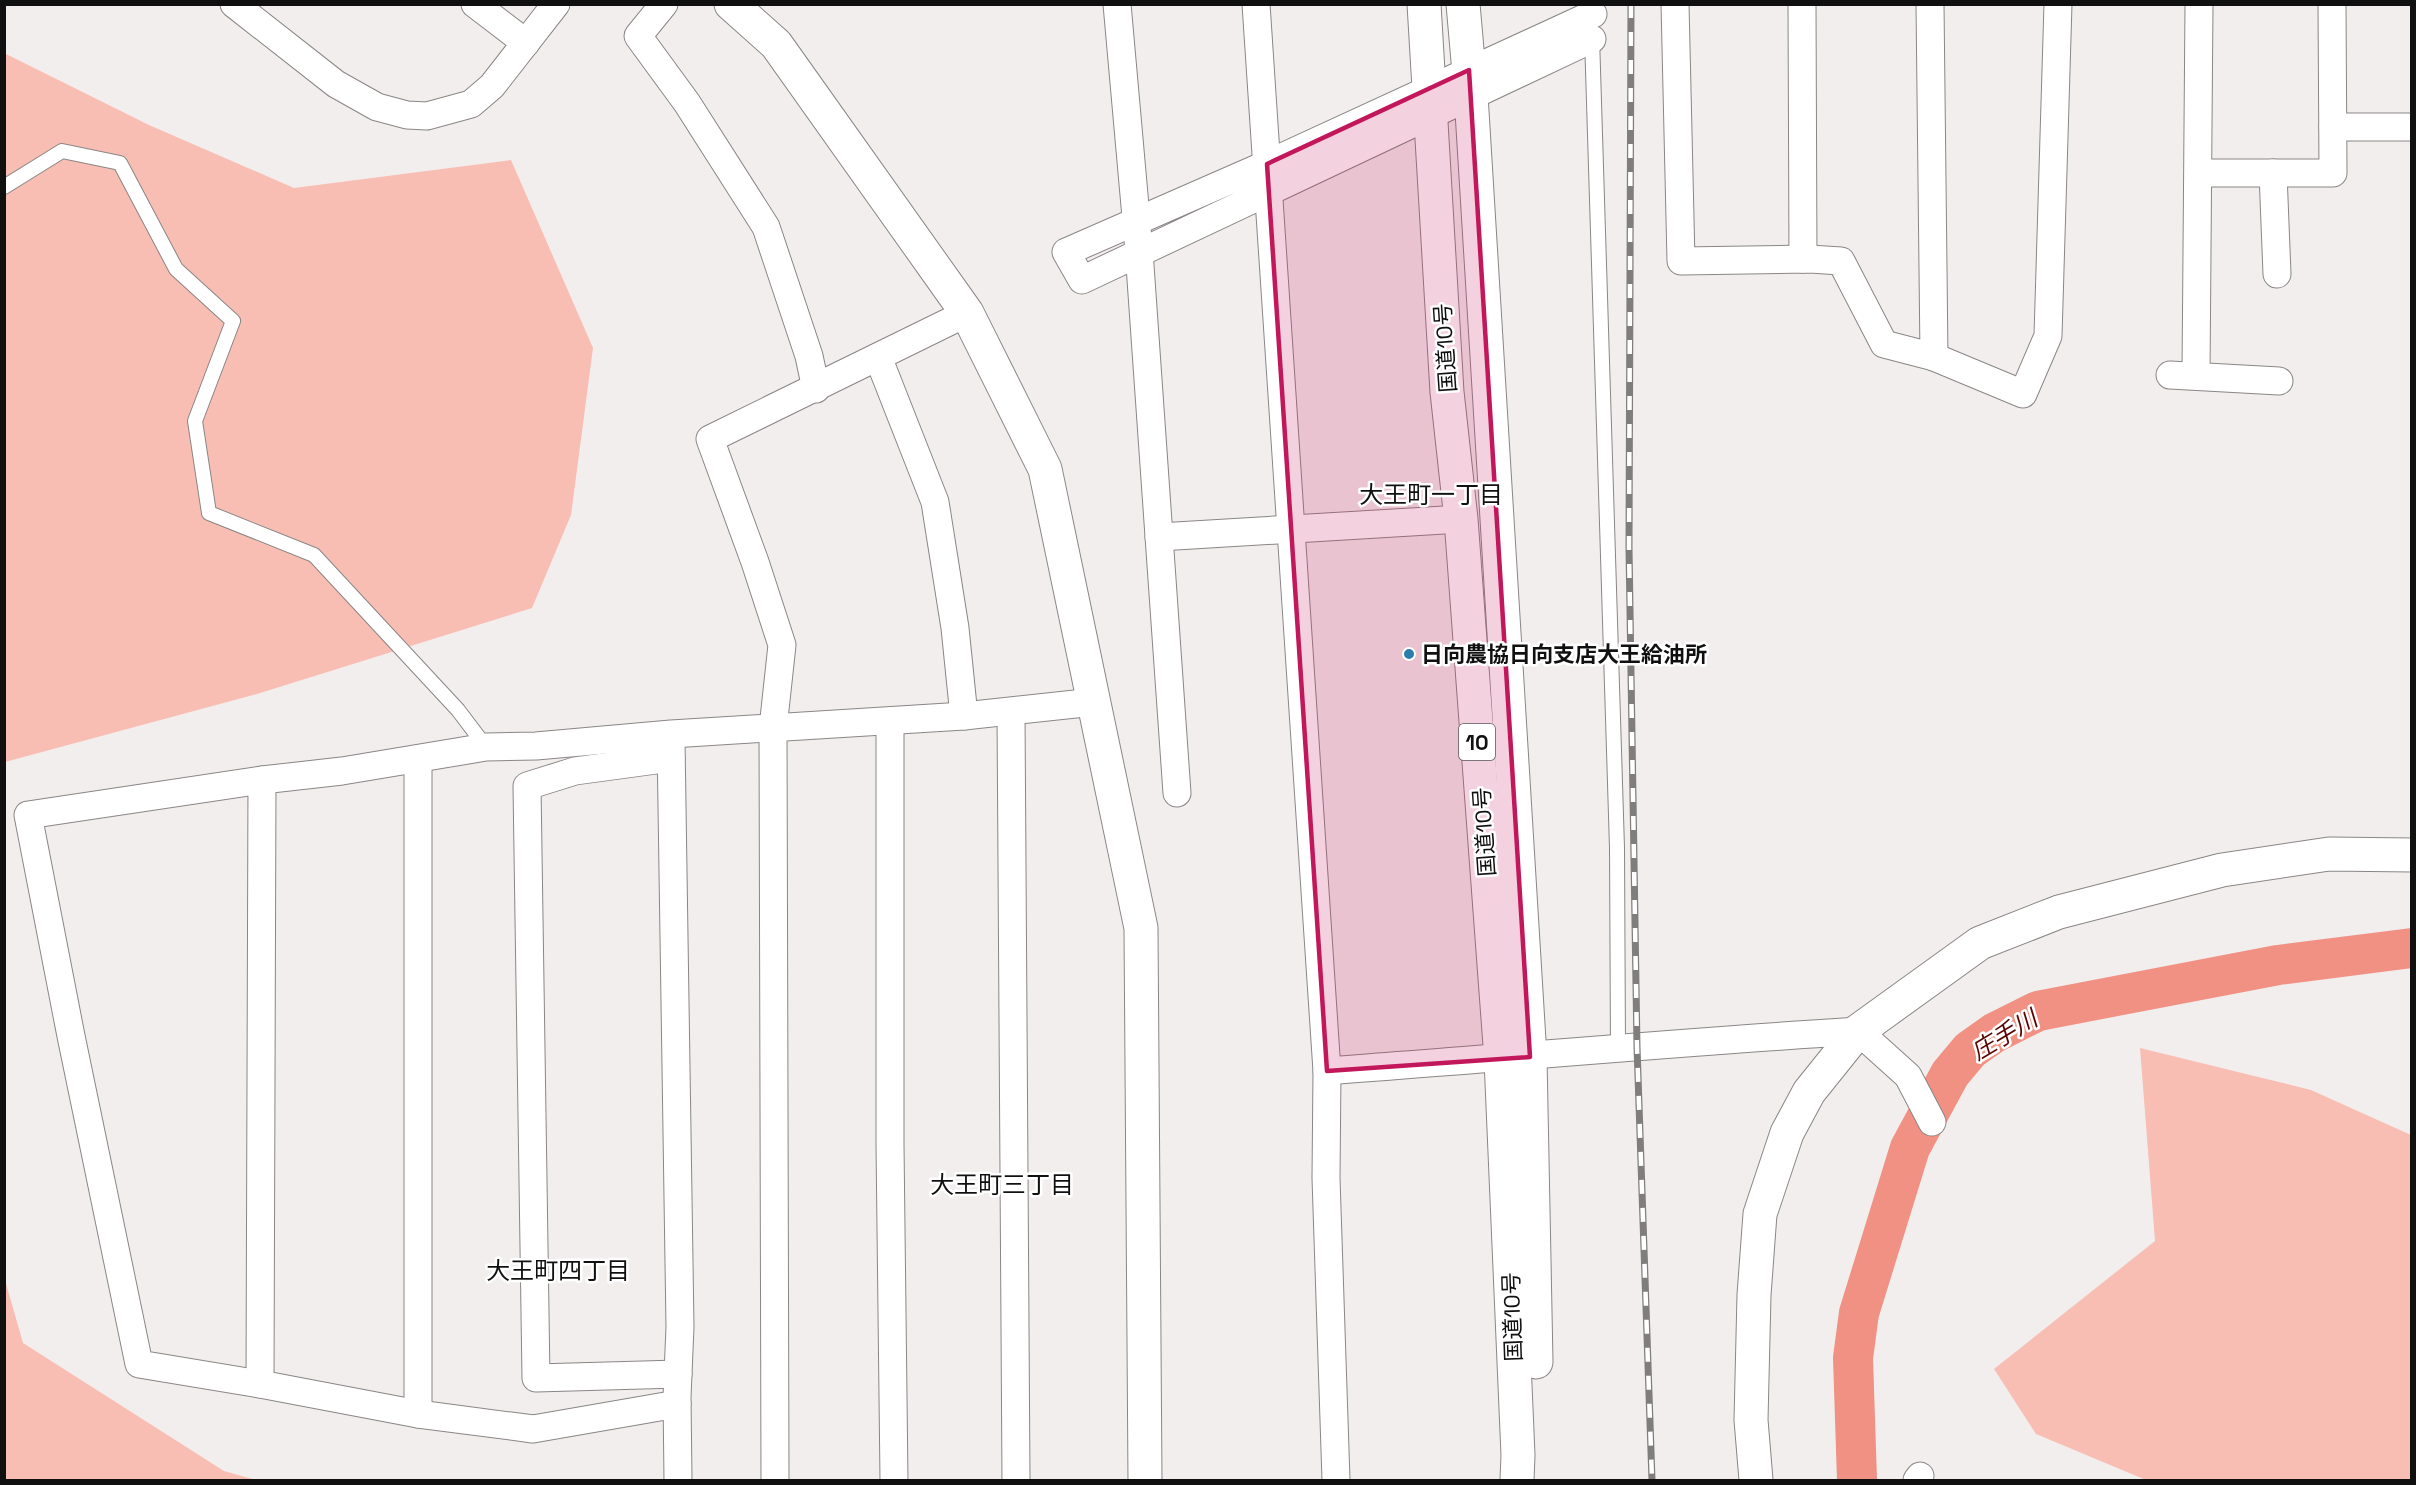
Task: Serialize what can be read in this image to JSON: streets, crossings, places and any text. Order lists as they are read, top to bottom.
{
  "streets": {
    "main road": ["国道10号", "10"]
  },
  "districts": ["大王町一丁目", "大王町三丁目", "大王町四丁目"],
  "water": ["庄手川"],
  "places": ["日向農協日向支店大王給油所"]
}
